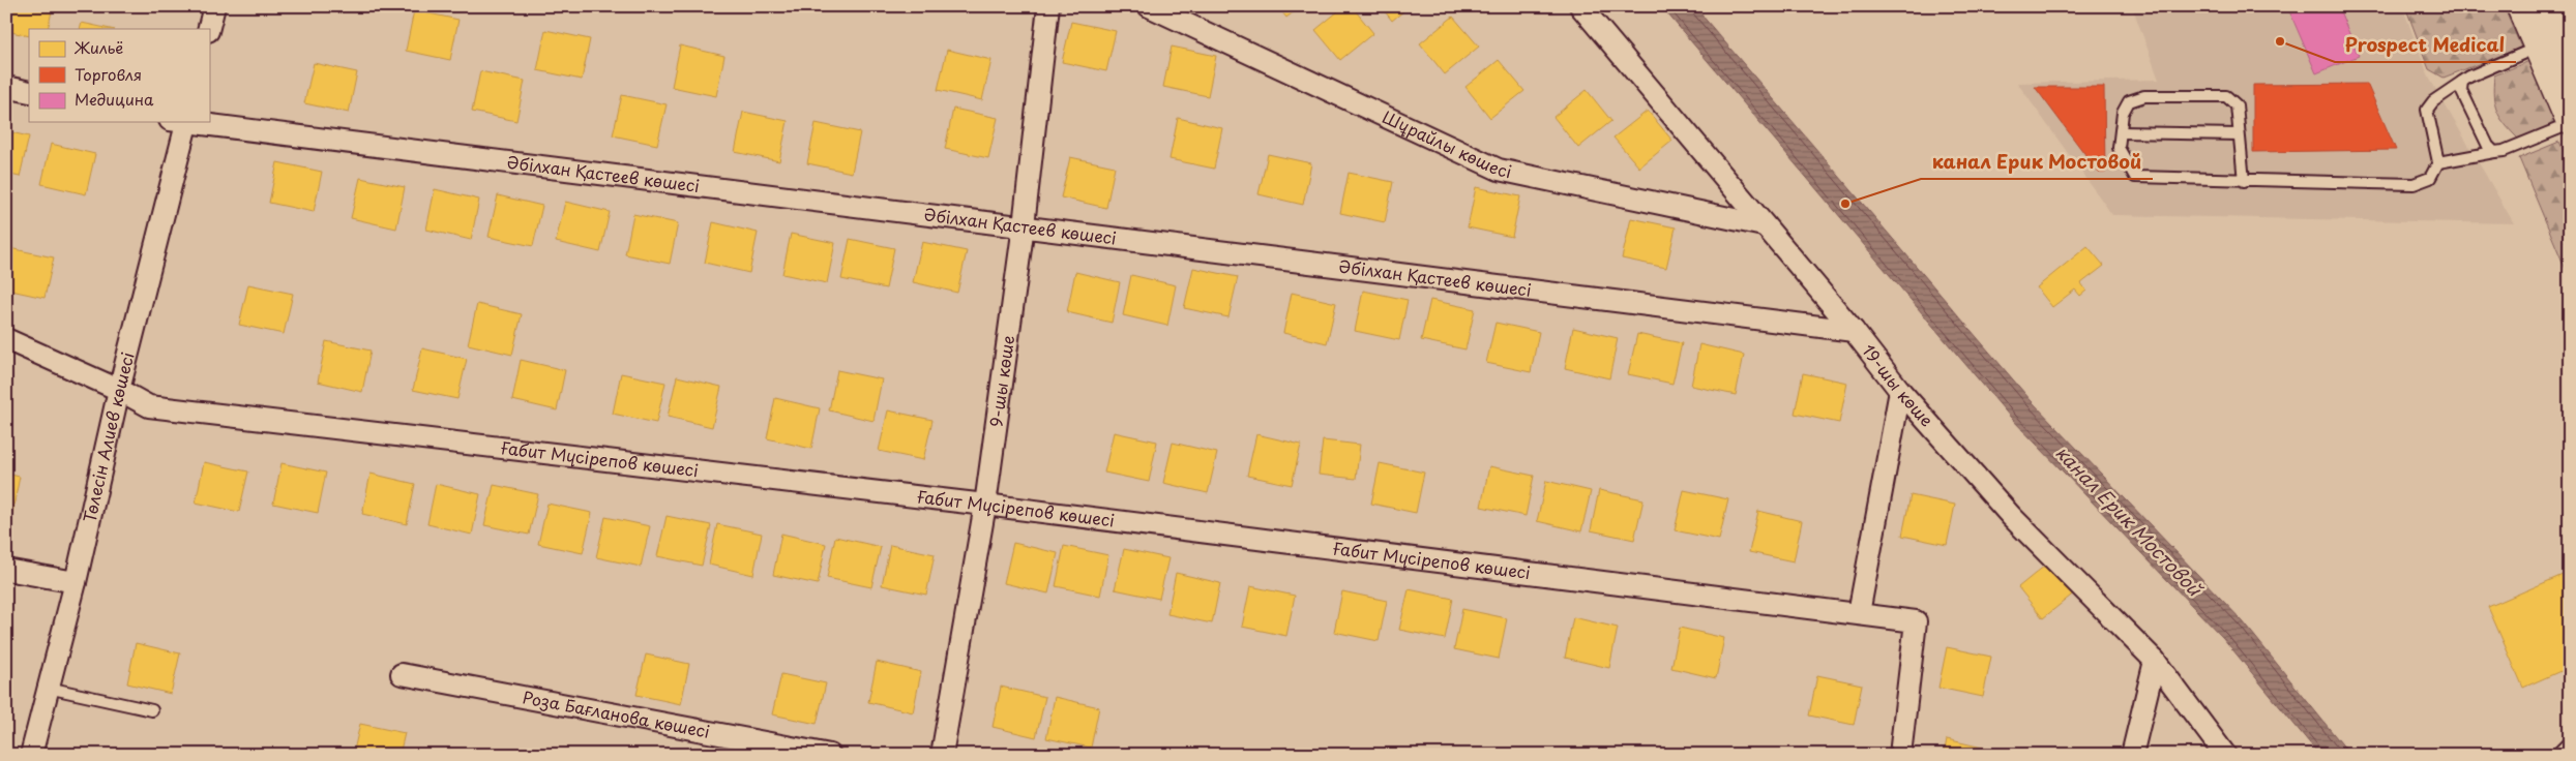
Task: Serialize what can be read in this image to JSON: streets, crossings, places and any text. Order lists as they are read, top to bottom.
{
  "streets": {
    "street": [
      "Шұрайлы көшесі",
      "Әбілхан Қастеев көшесi",
      "9-шы көше",
      "19-шы көше",
      "Төлесін Алиев көшесі",
      "Ғабит Мүсірепов көшесi",
      "Роза Бағланова көшесi"
    ]
  },
  "crossings": [
    ["Шұрайлы көшесі", "19-шы көше"],
    ["Әбілхан Қастеев көшесi", "9-шы көше"],
    ["Әбілхан Қастеев көшесi", "19-шы көше"],
    ["9-шы көше", "Ғабит Мүсірепов көшесi"],
    ["Төлесін Алиев көшесі", "Ғабит Мүсірепов көшесi"]
  ],
  "water": ["канал Ерик Мостовой"],
  "places": ["Prospect Medical", "канал Ерик Мостовой"],
  "legend": ["Жильё", "Торговля", "Медицина"]
}
